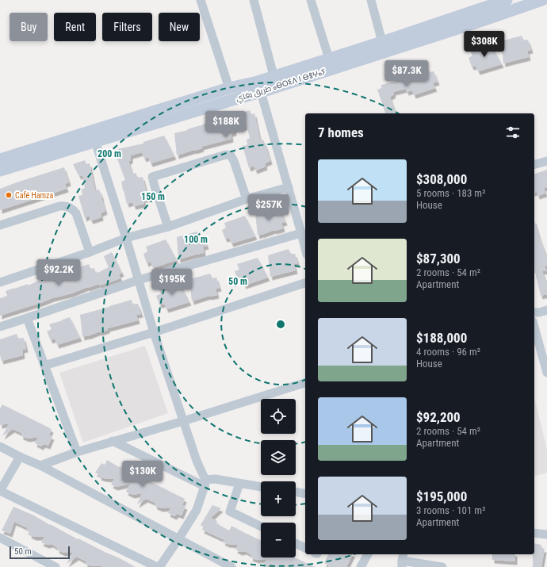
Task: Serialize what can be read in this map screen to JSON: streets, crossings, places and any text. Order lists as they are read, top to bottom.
{
  "streets": {
    "main road": ["طريق بغاي ⴰⴱⵔⵉⴷ ⵏ ⴱⴻⵖⴰⵢ"]
  },
  "places": ["Café Hamza"],
  "scale_bar": "50 m",
  "page": {
    "chip": [
      "Buy",
      "Rent",
      "Filters",
      "New"
    ],
    "price": [
      "$308K",
      "$87.3K",
      "$188K",
      "$257K",
      "$92.2K",
      "$195K",
      "$130K"
    ],
    "heading": "7 homes",
    "list": [
      {
        "name": "$308,000",
        "note": "5 rooms · 183 m² · House"
      },
      {
        "name": "$87,300",
        "note": "2 rooms · 54 m² · Apartment"
      },
      {
        "name": "$188,000",
        "note": "4 rooms · 96 m² · House"
      },
      {
        "name": "$92,200",
        "note": "2 rooms · 54 m² · Apartment"
      },
      {
        "name": "$195,000",
        "note": "3 rooms · 101 m² · Apartment"
      }
    ],
    "map_buttons": ["+", "−"],
    "scale": "50 m"
  },
  "rings": [
    "200 m",
    "150 m",
    "100 m",
    "50 m"
  ]
}
